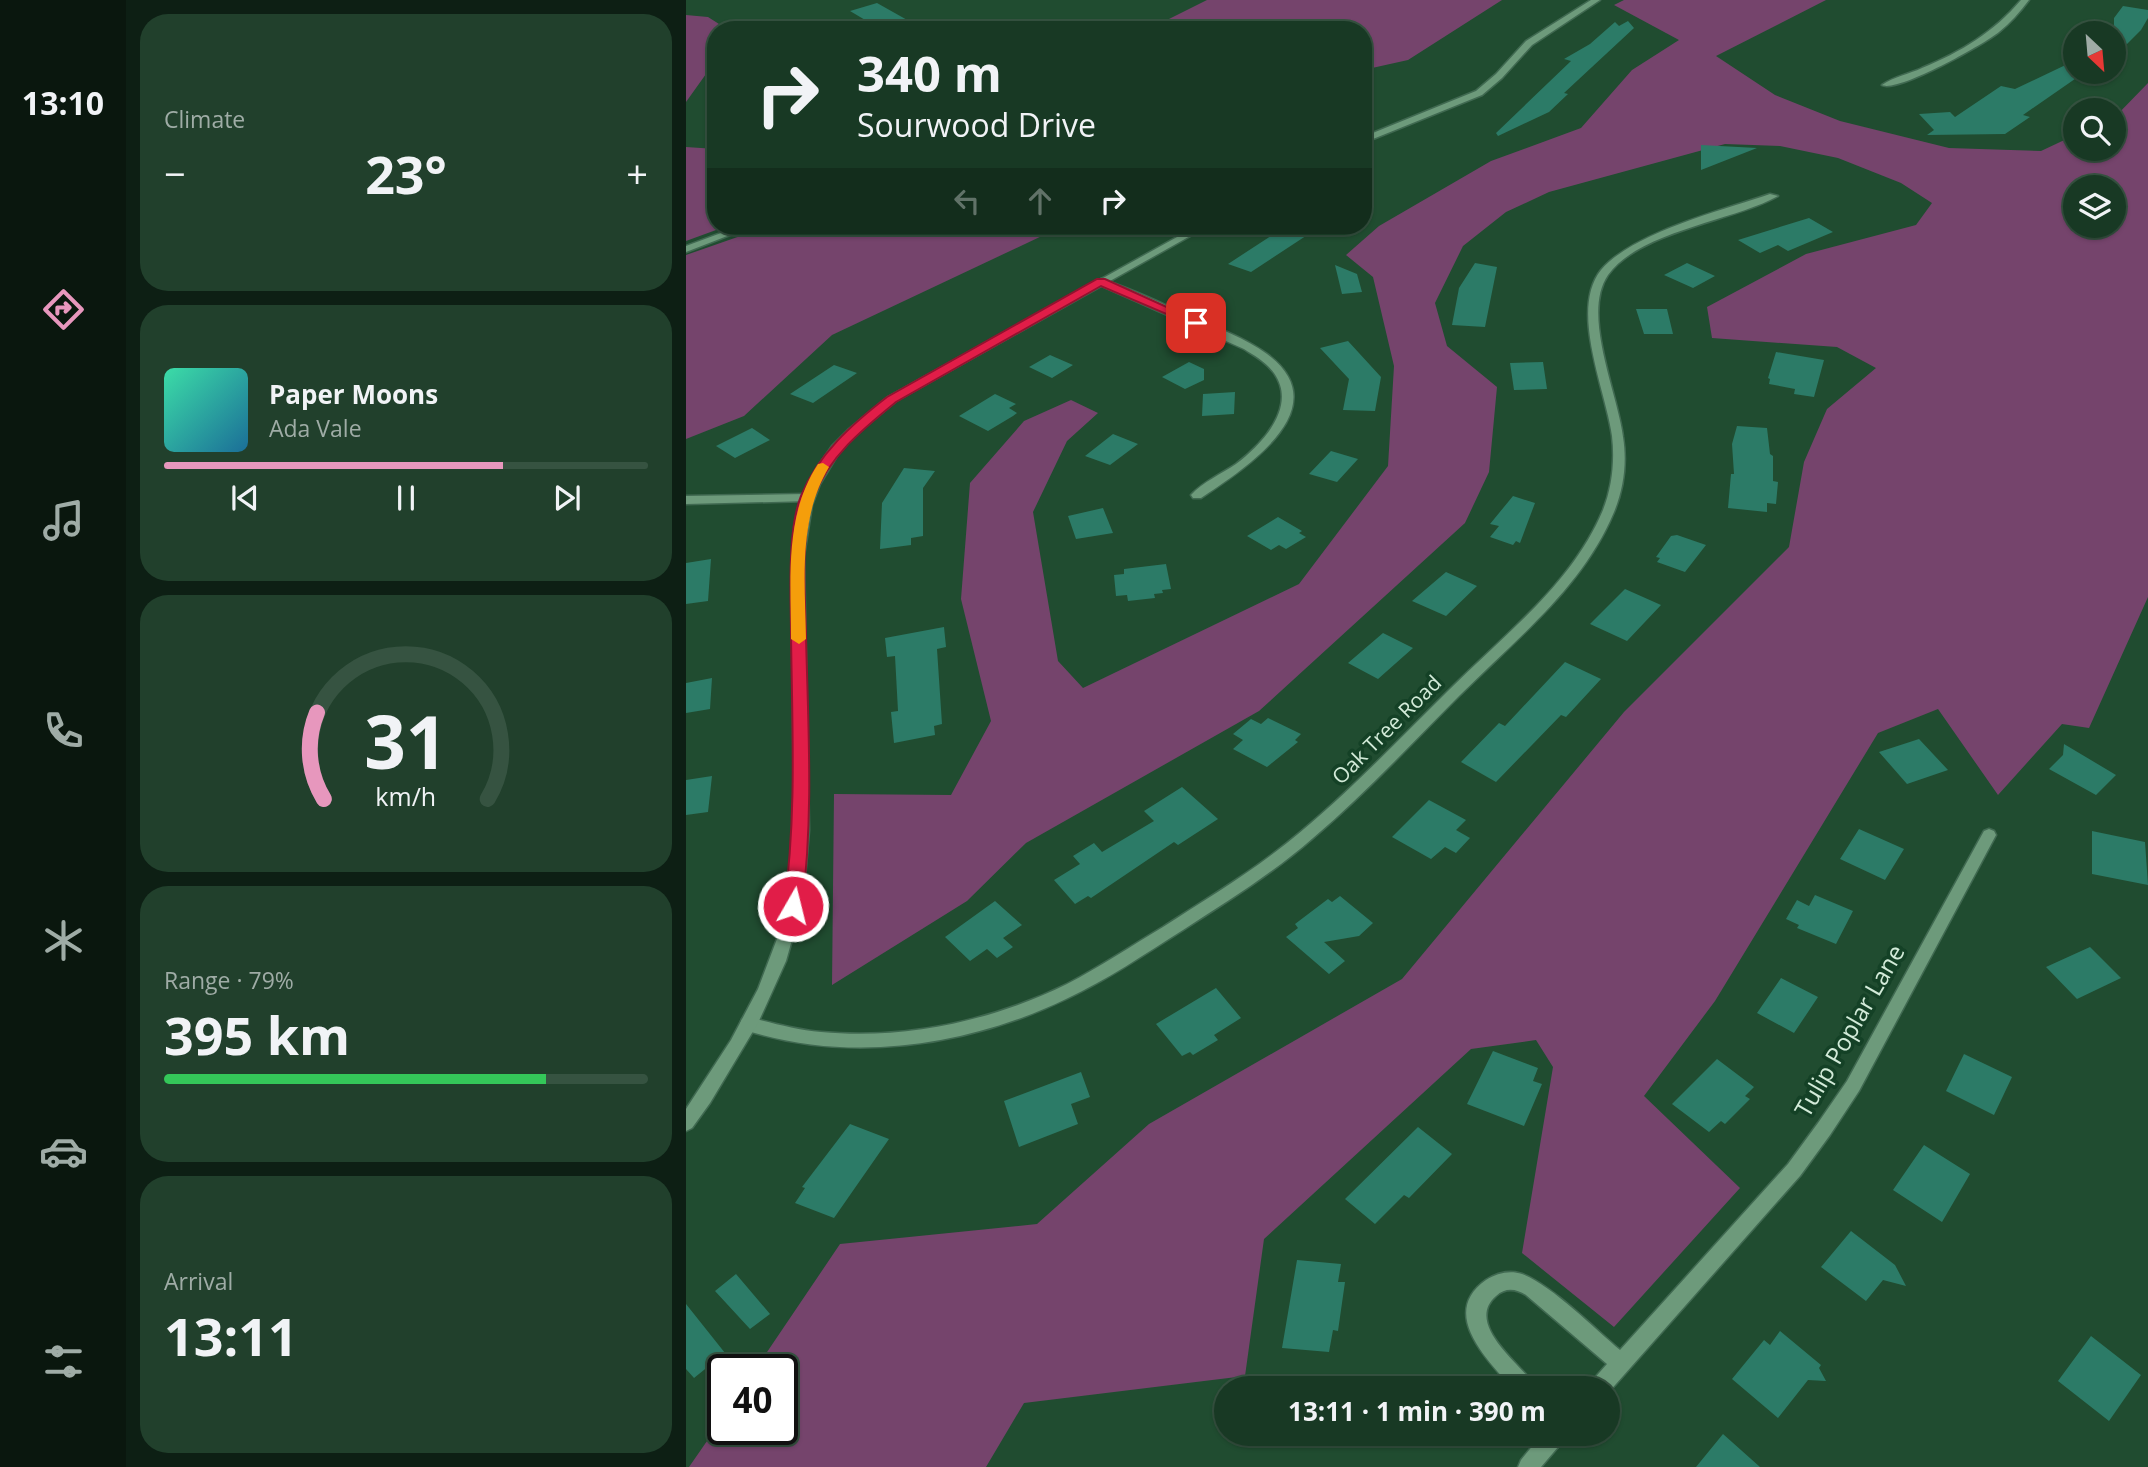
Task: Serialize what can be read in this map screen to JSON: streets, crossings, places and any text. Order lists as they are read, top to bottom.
{
  "streets": {
    "street": ["Oak Tree Road", "Tulip Poplar Lane"]
  },
  "north": "bottom right",
  "page": {
    "tabs": "13:10",
    "tile": [
      "Climate",
      ["Range · 79%", "395 km"],
      ["Arrival", "13:11"]
    ],
    "turn": ["340 m", "Sourwood Drive"],
    "heat": ["−", "23°", "+"],
    "song": ["Paper Moons", "Ada Vale"],
    "limit": "40",
    "trip": "13:11 · 1 min · 390 m",
    "gauge": ["31", "km/h"]
  }
}
